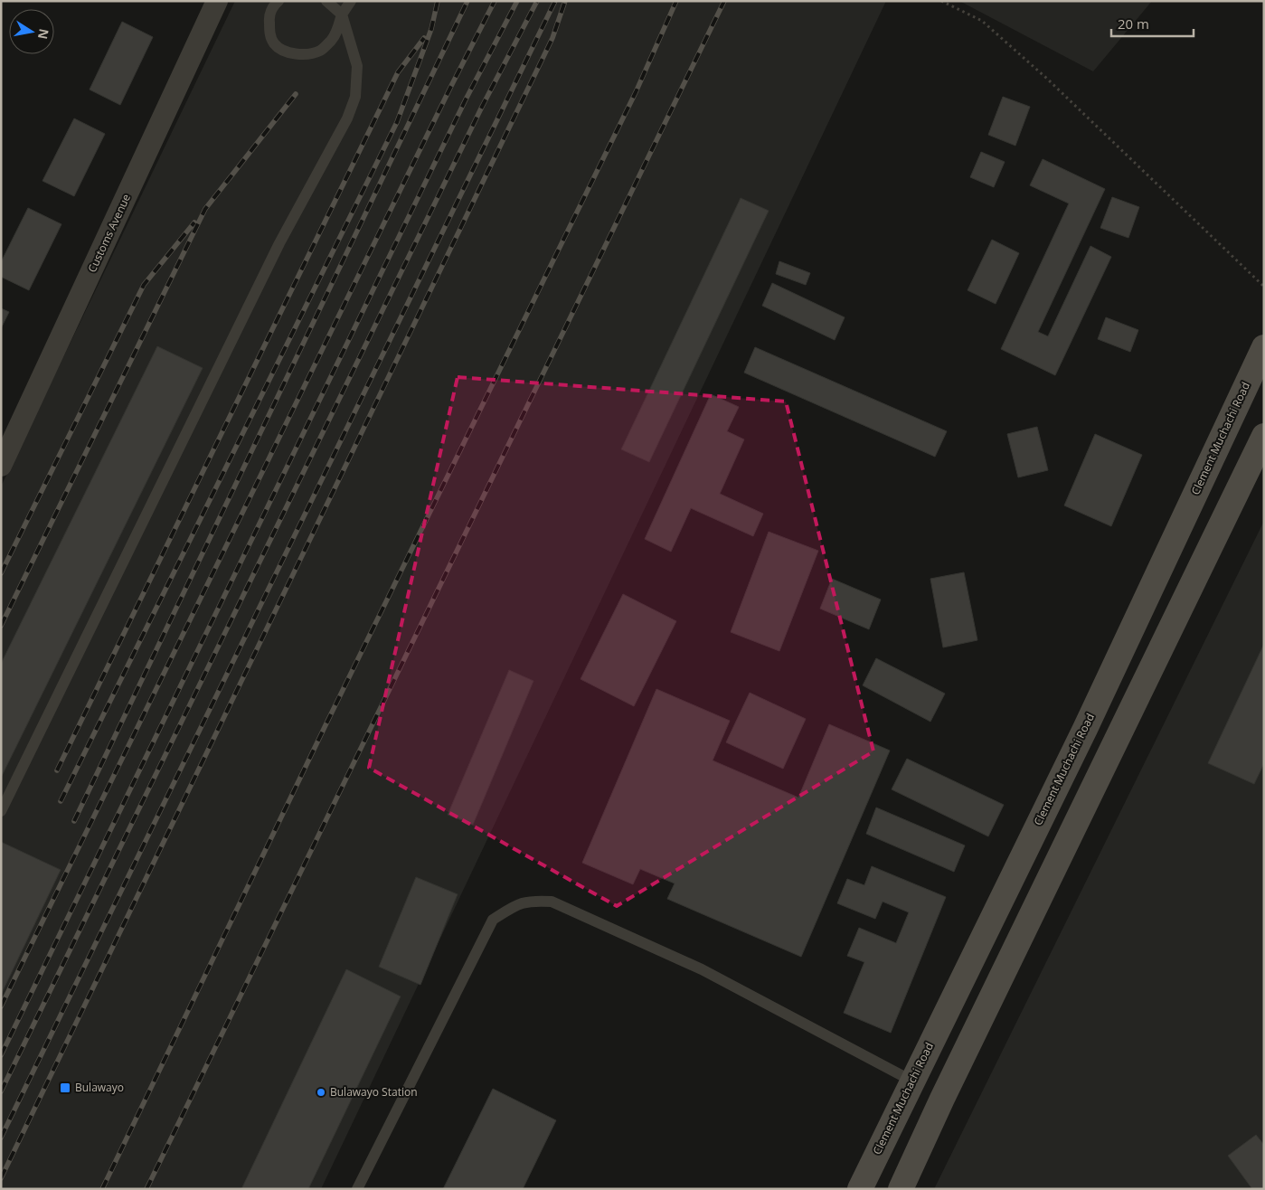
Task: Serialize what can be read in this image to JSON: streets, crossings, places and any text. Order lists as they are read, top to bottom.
{
  "streets": {
    "main road": ["Clement Muchachi Road"],
    "street": ["Customs Avenue"]
  },
  "places": {
    "transit": ["Bulawayo"],
    "other": ["Bulawayo Station"]
  },
  "scale_bar": "20 m",
  "north": "right"
}
